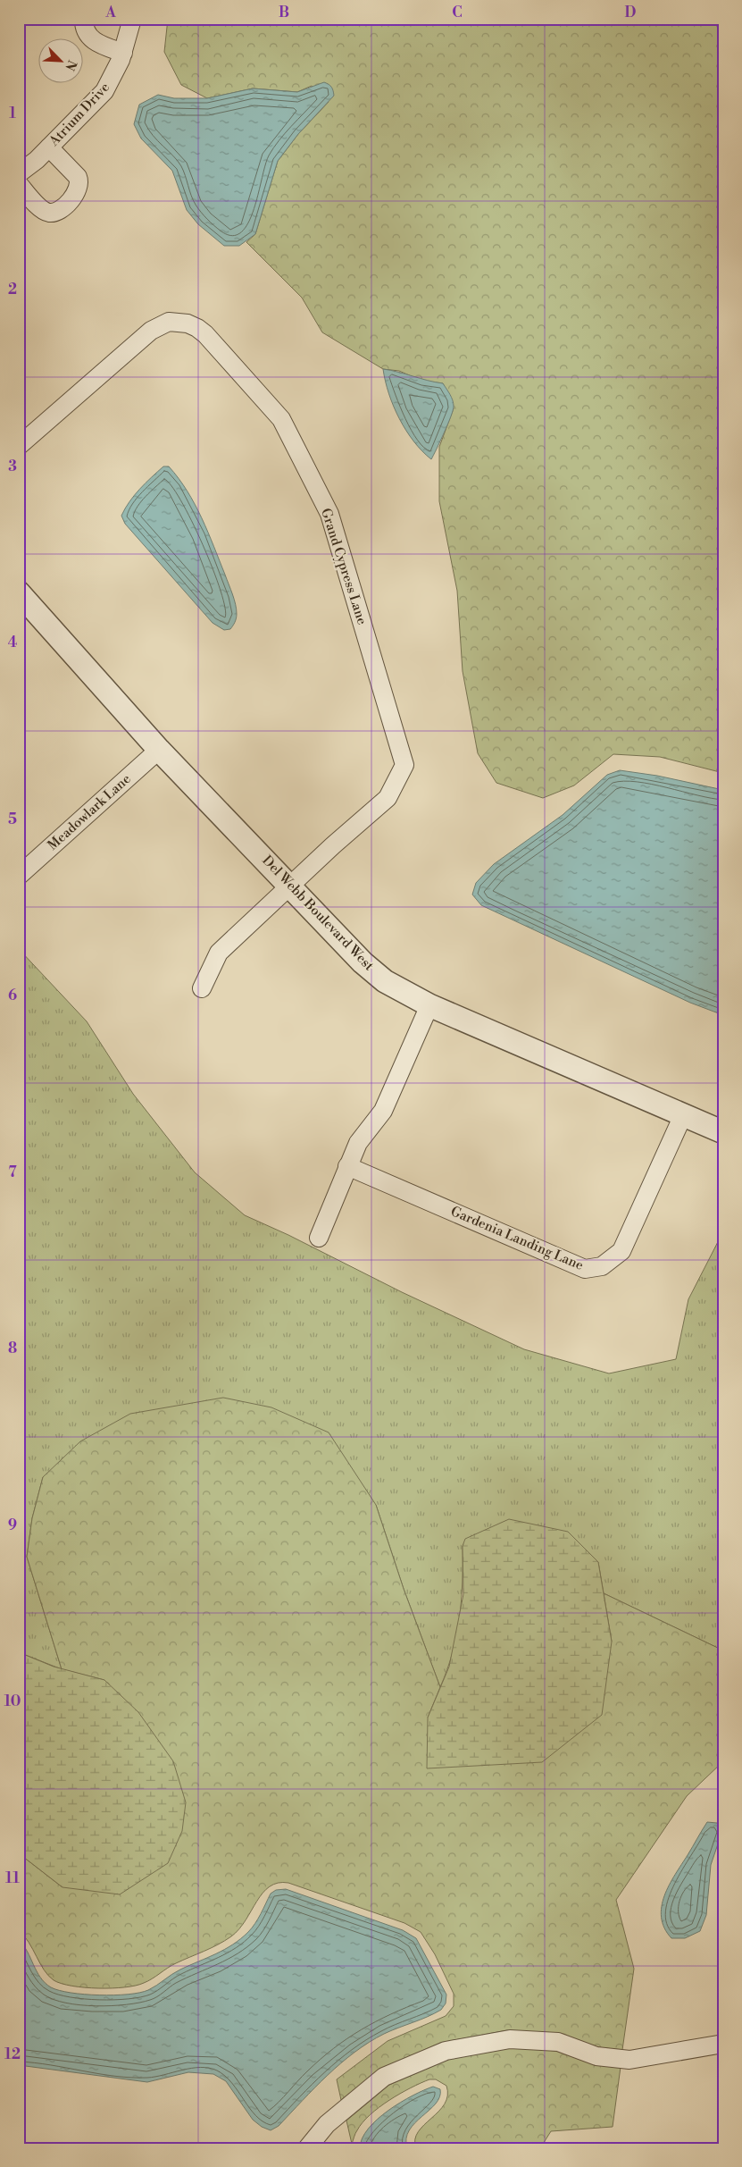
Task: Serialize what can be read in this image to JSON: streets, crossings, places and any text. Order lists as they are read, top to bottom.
{
  "streets": {
    "street": [
      "Atrium Drive",
      "Grand Cypress Lane",
      "Meadowlark Lane",
      "Del Webb Boulevard West",
      "Gardenia Landing Lane"
    ]
  },
  "crossings": [
    ["Grand Cypress Lane", "Del Webb Boulevard West"],
    ["Meadowlark Lane", "Del Webb Boulevard West"],
    ["Del Webb Boulevard West", "Gardenia Landing Lane"]
  ],
  "north": "bottom right",
  "grid": {
    "columns": [
      "A",
      "B",
      "C",
      "D"
    ],
    "rows": [
      "1",
      "2",
      "3",
      "4",
      "5",
      "6",
      "7",
      "8",
      "9",
      "10",
      "11",
      "12"
    ]
  }
}
